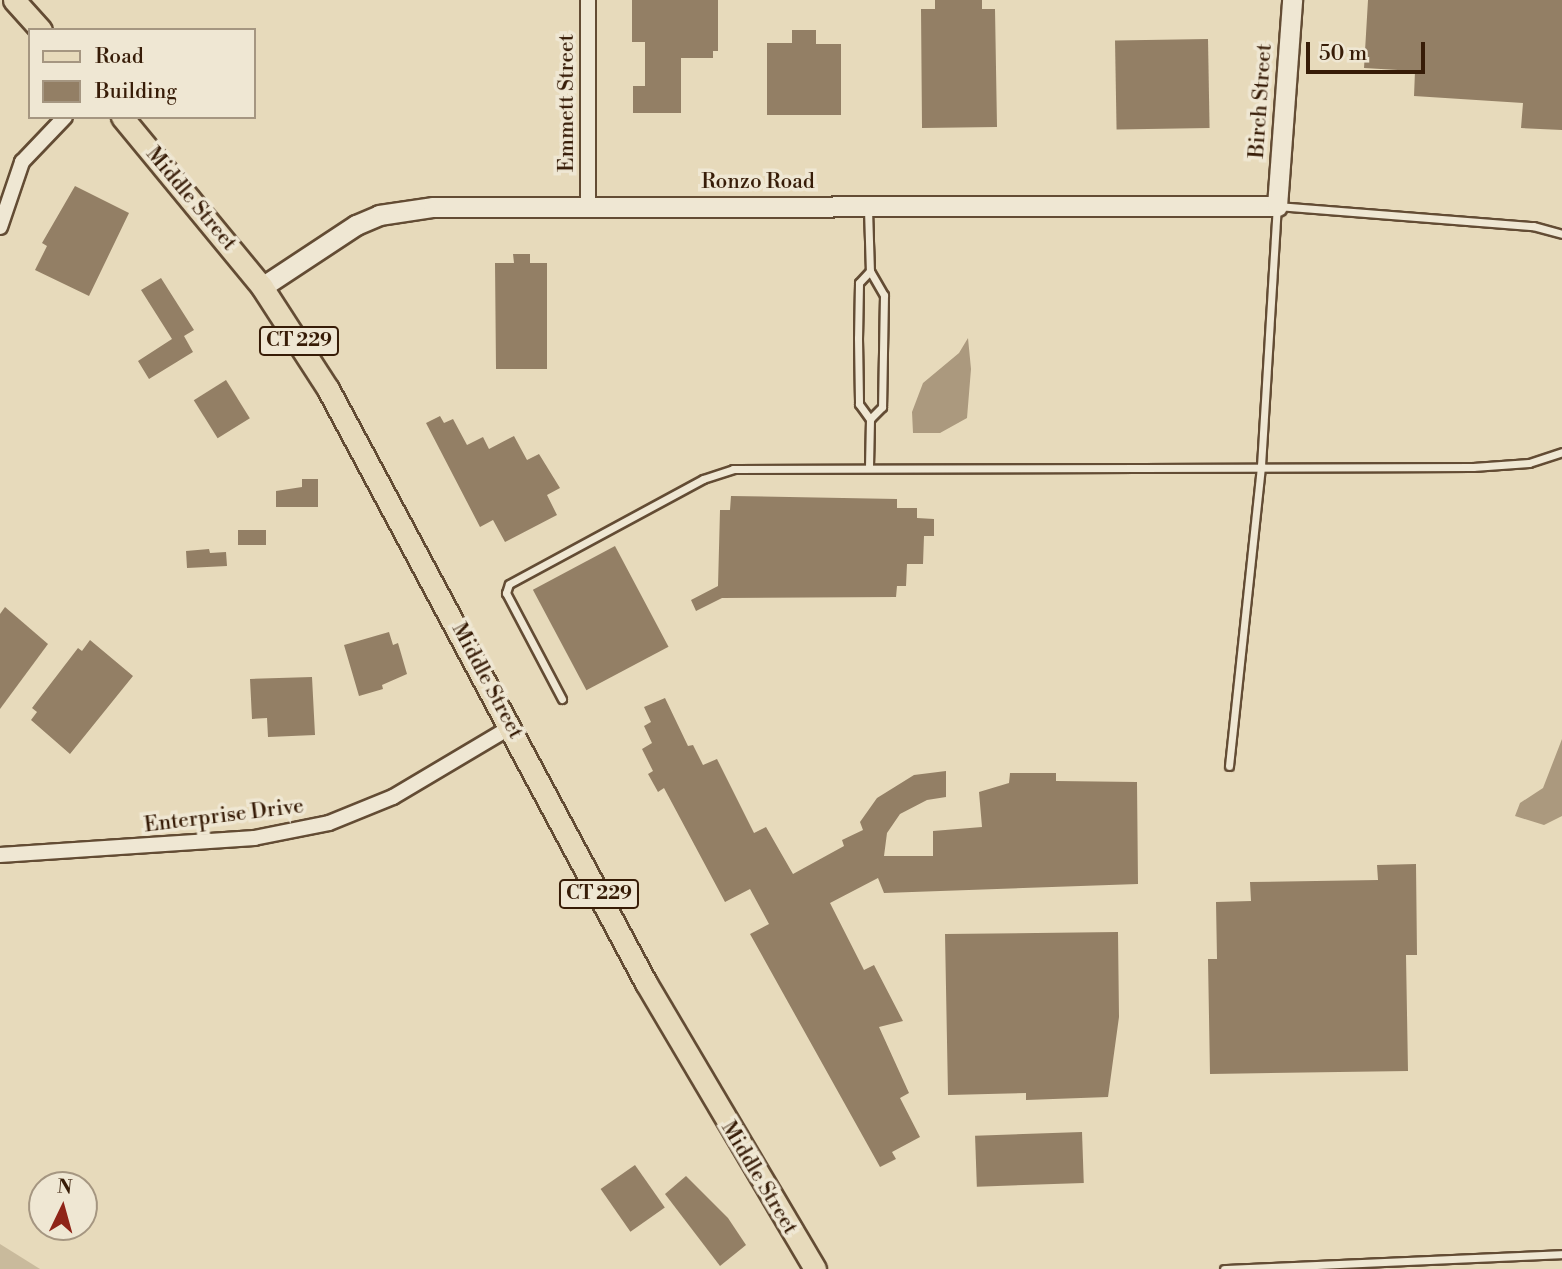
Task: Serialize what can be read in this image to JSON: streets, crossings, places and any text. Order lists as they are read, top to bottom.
{
  "streets": {
    "main road": [
      "Birch Street",
      "Ronzo Road",
      "Middle Street",
      "CT 229"
    ],
    "street": ["Emmett Street", "Enterprise Drive"]
  },
  "crossings": [
    ["Birch Street", "Ronzo Road"],
    ["Emmett Street", "Ronzo Road"],
    ["Ronzo Road", "Middle Street"],
    ["Middle Street", "Enterprise Drive"]
  ],
  "legend": ["Road", "Building"],
  "scale_bar": "50 m",
  "north": "top"
}
